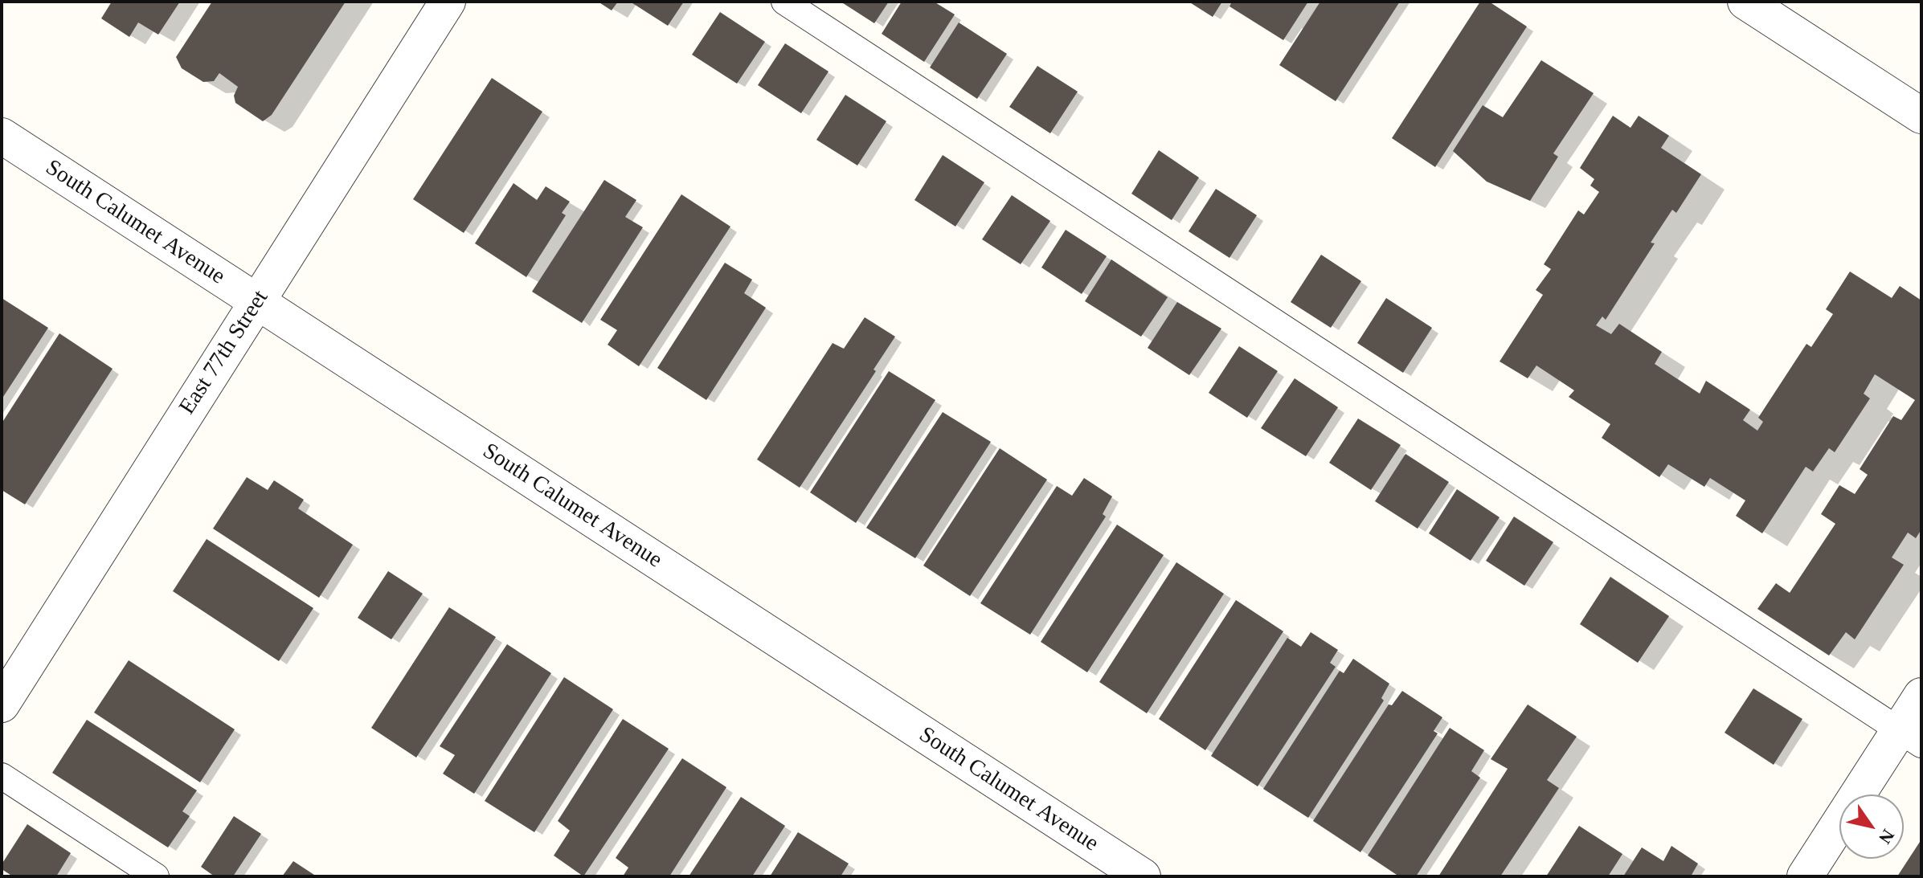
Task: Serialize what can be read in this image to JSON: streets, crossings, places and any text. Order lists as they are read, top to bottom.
{
  "streets": {
    "street": ["South Calumet Avenue", "East 77th Street"]
  },
  "crossings": [
    ["South Calumet Avenue", "East 77th Street"]
  ],
  "north": "bottom right"
}
